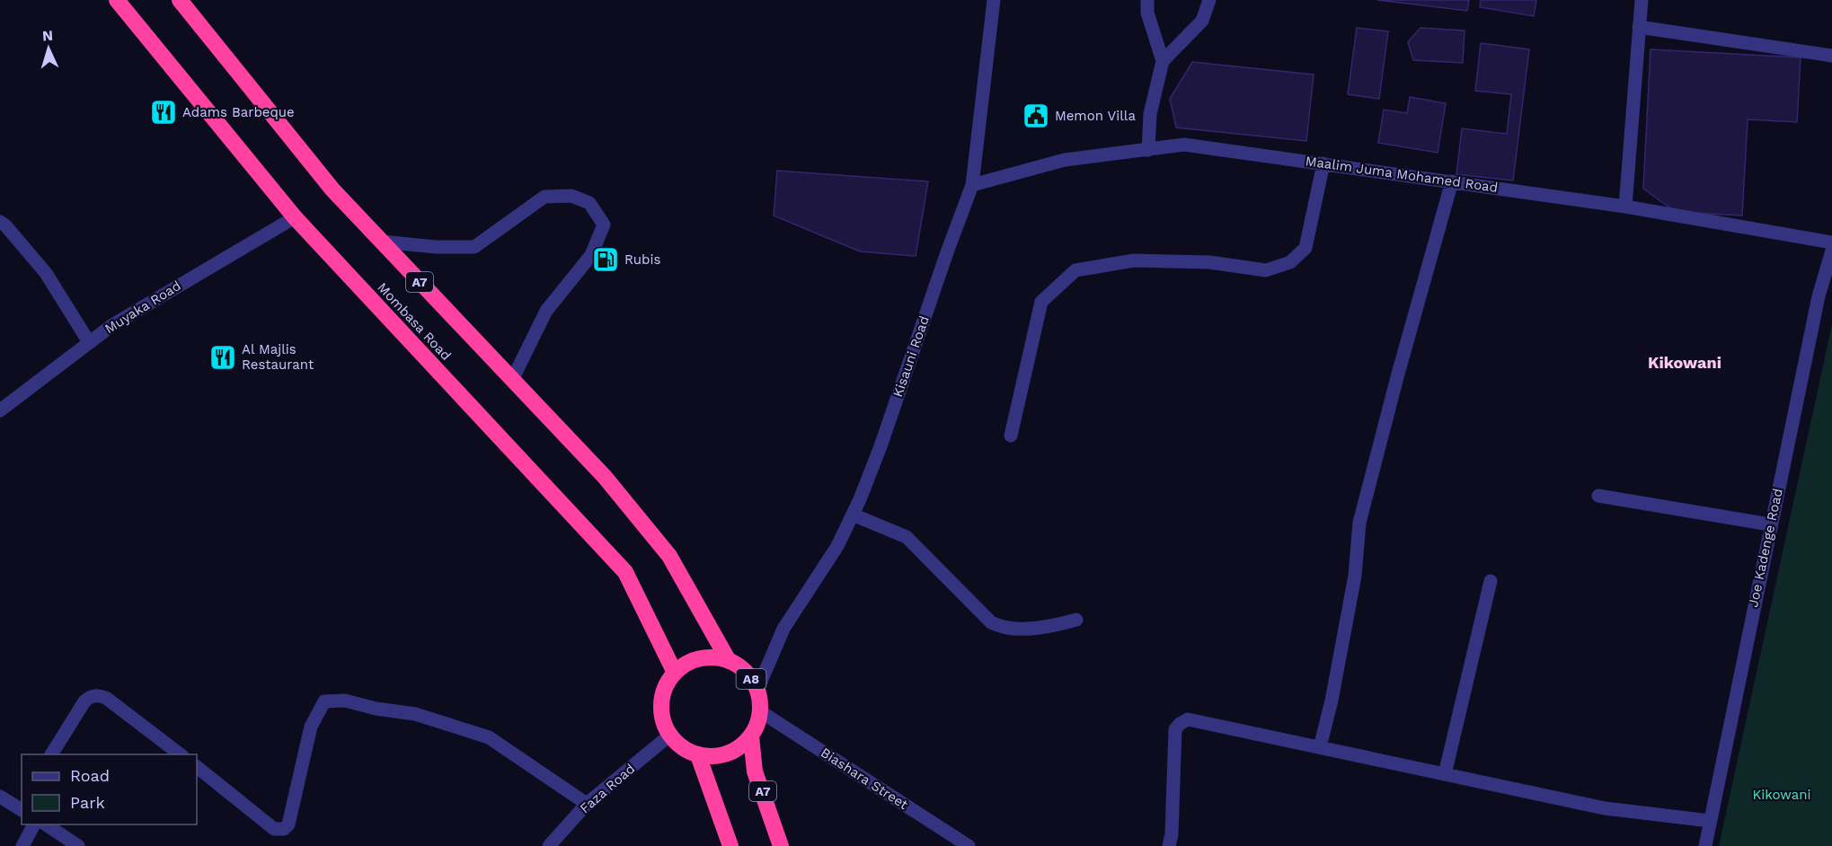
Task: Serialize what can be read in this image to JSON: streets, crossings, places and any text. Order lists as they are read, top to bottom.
{
  "streets": {
    "highway": ["A7", "Mombasa Road", "A8"],
    "street": [
      "Maalim Juma Mohamed Road",
      "Muyaka Road",
      "Kisauni Road",
      "Joe Kadenge Road",
      "Biashara Street",
      "Faza Road"
    ]
  },
  "crossings": [
    ["Maalim Juma Mohamed Road", "Kisauni Road"],
    ["A7", "Mombasa Road"],
    ["A7", "Kisauni Road"],
    ["A7", "A8"],
    ["A7", "Biashara Street"],
    ["A7", "Faza Road"],
    ["Muyaka Road", "Mombasa Road"],
    ["Mombasa Road", "Kisauni Road"],
    ["Mombasa Road", "A8"],
    ["Mombasa Road", "Biashara Street"],
    ["Mombasa Road", "Faza Road"],
    ["Kisauni Road", "A8"],
    ["Kisauni Road", "Biashara Street"],
    ["Kisauni Road", "Faza Road"],
    ["A8", "Biashara Street"],
    ["A8", "Faza Road"],
    ["Biashara Street", "Faza Road"]
  ],
  "districts": ["Kikowani"],
  "parks": ["Kikowani"],
  "places": {
    "restaurant": ["Adams Barbeque", "Al Majlis Restaurant"],
    "public building": ["Memon Villa"],
    "fuel station": ["Rubis"]
  },
  "legend": ["Road", "Park"],
  "north": "top"
}
